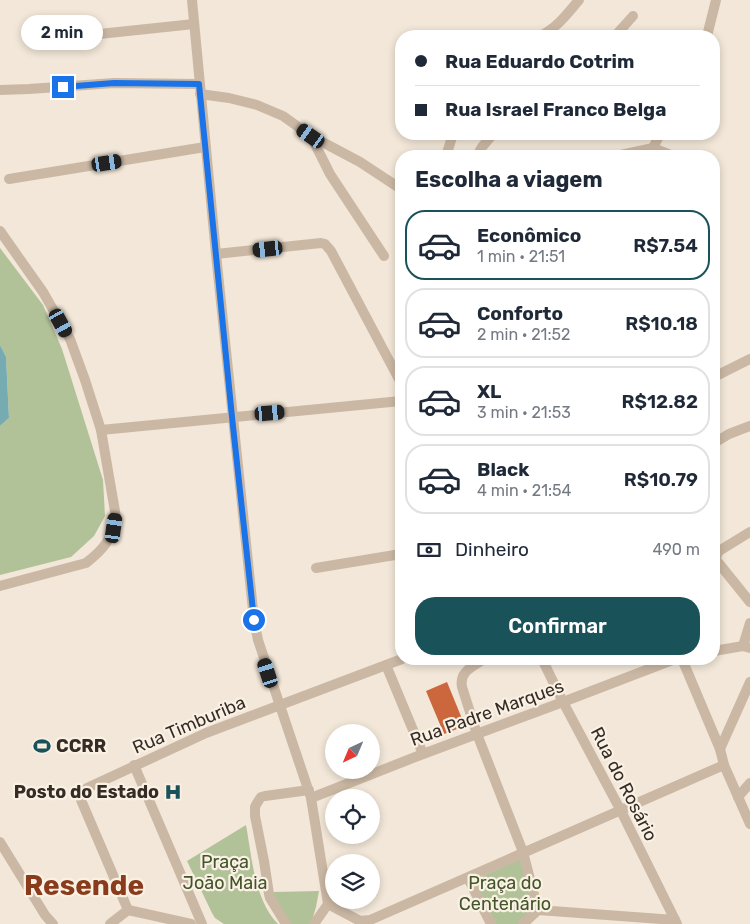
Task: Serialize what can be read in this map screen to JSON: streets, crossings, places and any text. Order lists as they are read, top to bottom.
{
  "streets": {
    "street": ["Rua Padre Marques", "Rua Timburiba", "Rua do Rosário"]
  },
  "crossings": [
    ["Rua Padre Marques", "Rua do Rosário"]
  ],
  "districts": ["Resende"],
  "parks": ["Praça João Maia", "Praça do Centenário"],
  "places": {
    "sports": ["CCRR"],
    "hospital": ["Posto do Estado"]
  },
  "north": "bottom left",
  "page": {
    "bubble": "2 min",
    "banner": ["Rua Eduardo Cotrim", "Rua Israel Franco Belga"],
    "heading": "Escolha a viagem",
    "list": [
      {
        "name": "Econômico",
        "note": "1 min · 21:51",
        "value": "R$7.54"
      },
      {
        "name": "Conforto",
        "note": "2 min · 21:52",
        "value": "R$10.18"
      },
      {
        "name": "XL",
        "note": "3 min · 21:53",
        "value": "R$12.82"
      },
      {
        "name": "Black",
        "note": "4 min · 21:54",
        "value": "R$10.79"
      }
    ],
    "pay": ["Dinheiro", "490 m"],
    "buttons": "Confirmar"
  }
}
